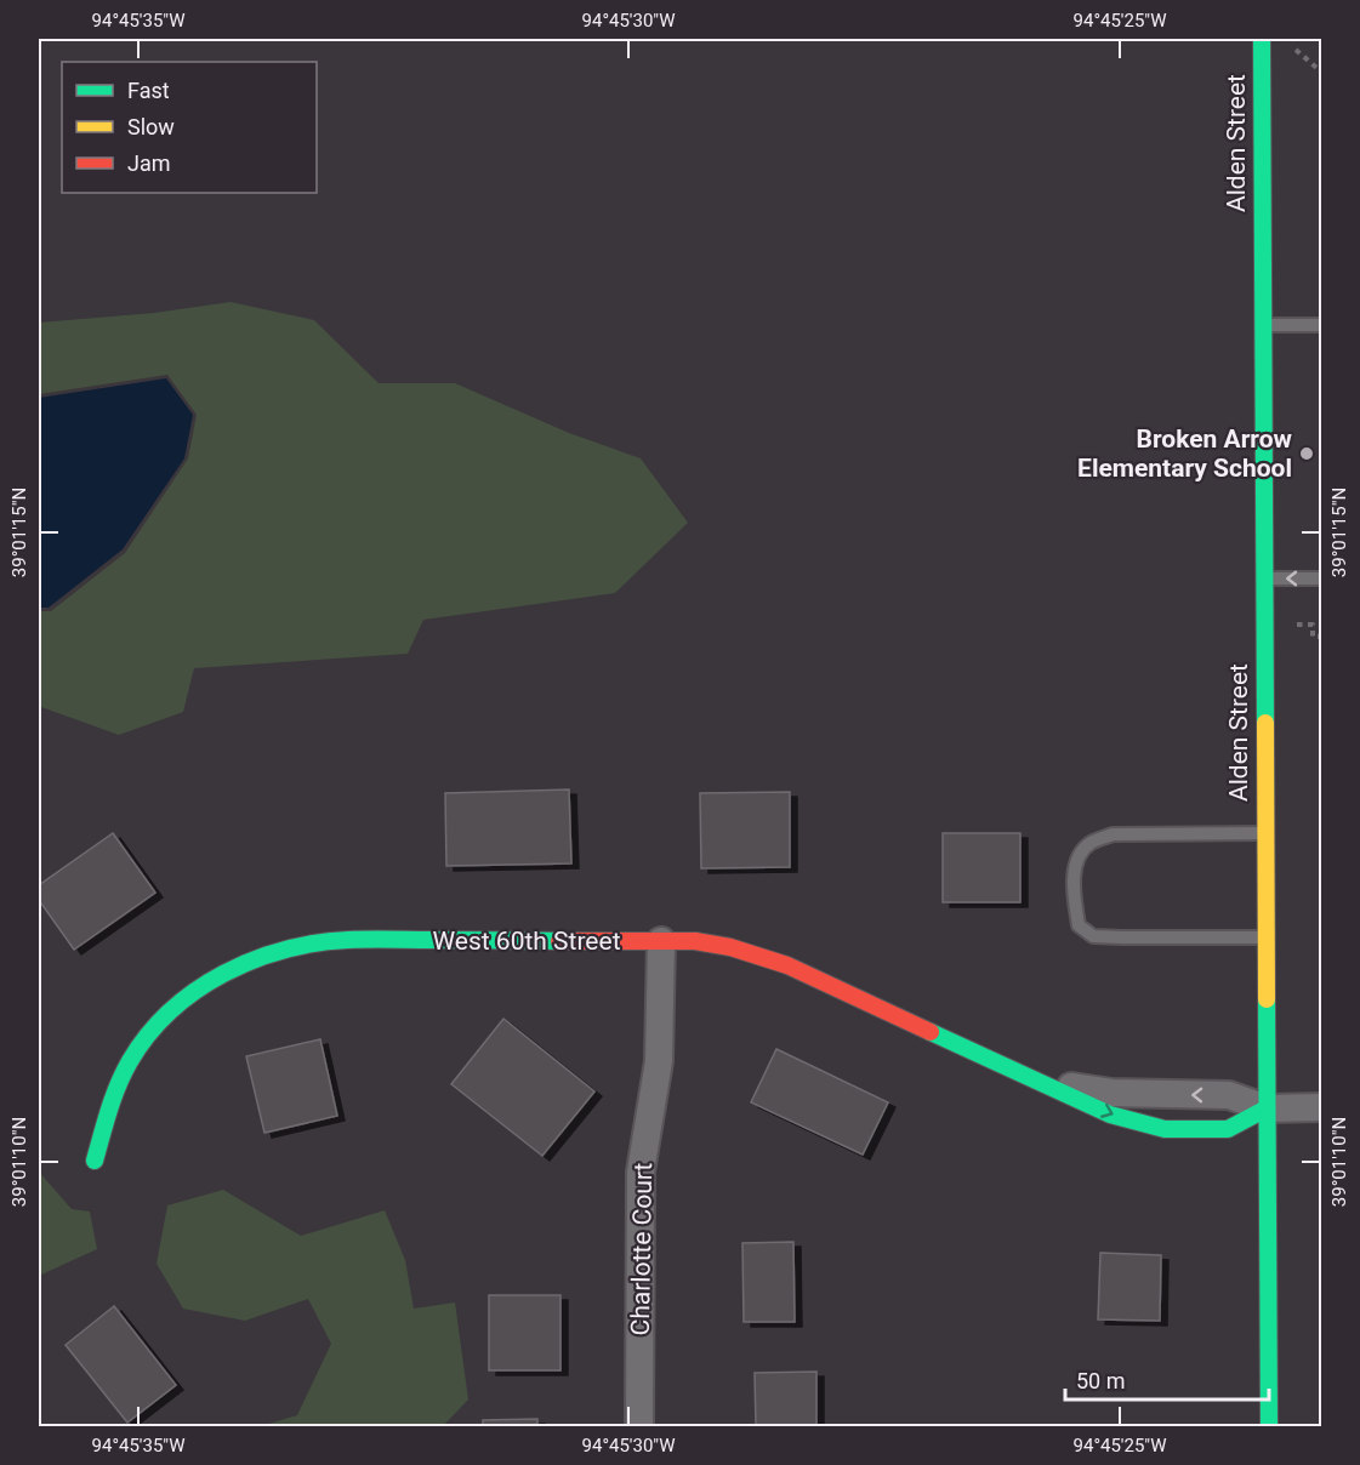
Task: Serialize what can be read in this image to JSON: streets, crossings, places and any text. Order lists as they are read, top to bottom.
{
  "streets": {
    "street": ["Alden Street", "West 60th Street", "Charlotte Court"]
  },
  "crossings": [
    ["Alden Street", "West 60th Street"],
    ["West 60th Street", "Charlotte Court"]
  ],
  "places": ["Broken Arrow Elementary School"],
  "legend": ["Fast", "Slow", "Jam"],
  "scale_bar": "50 m",
  "coordinates": [
    "94°45'35\"W",
    "94°45'30\"W",
    "94°45'25\"W",
    "39°01'15\"N",
    "39°01'10\"N"
  ]
}
